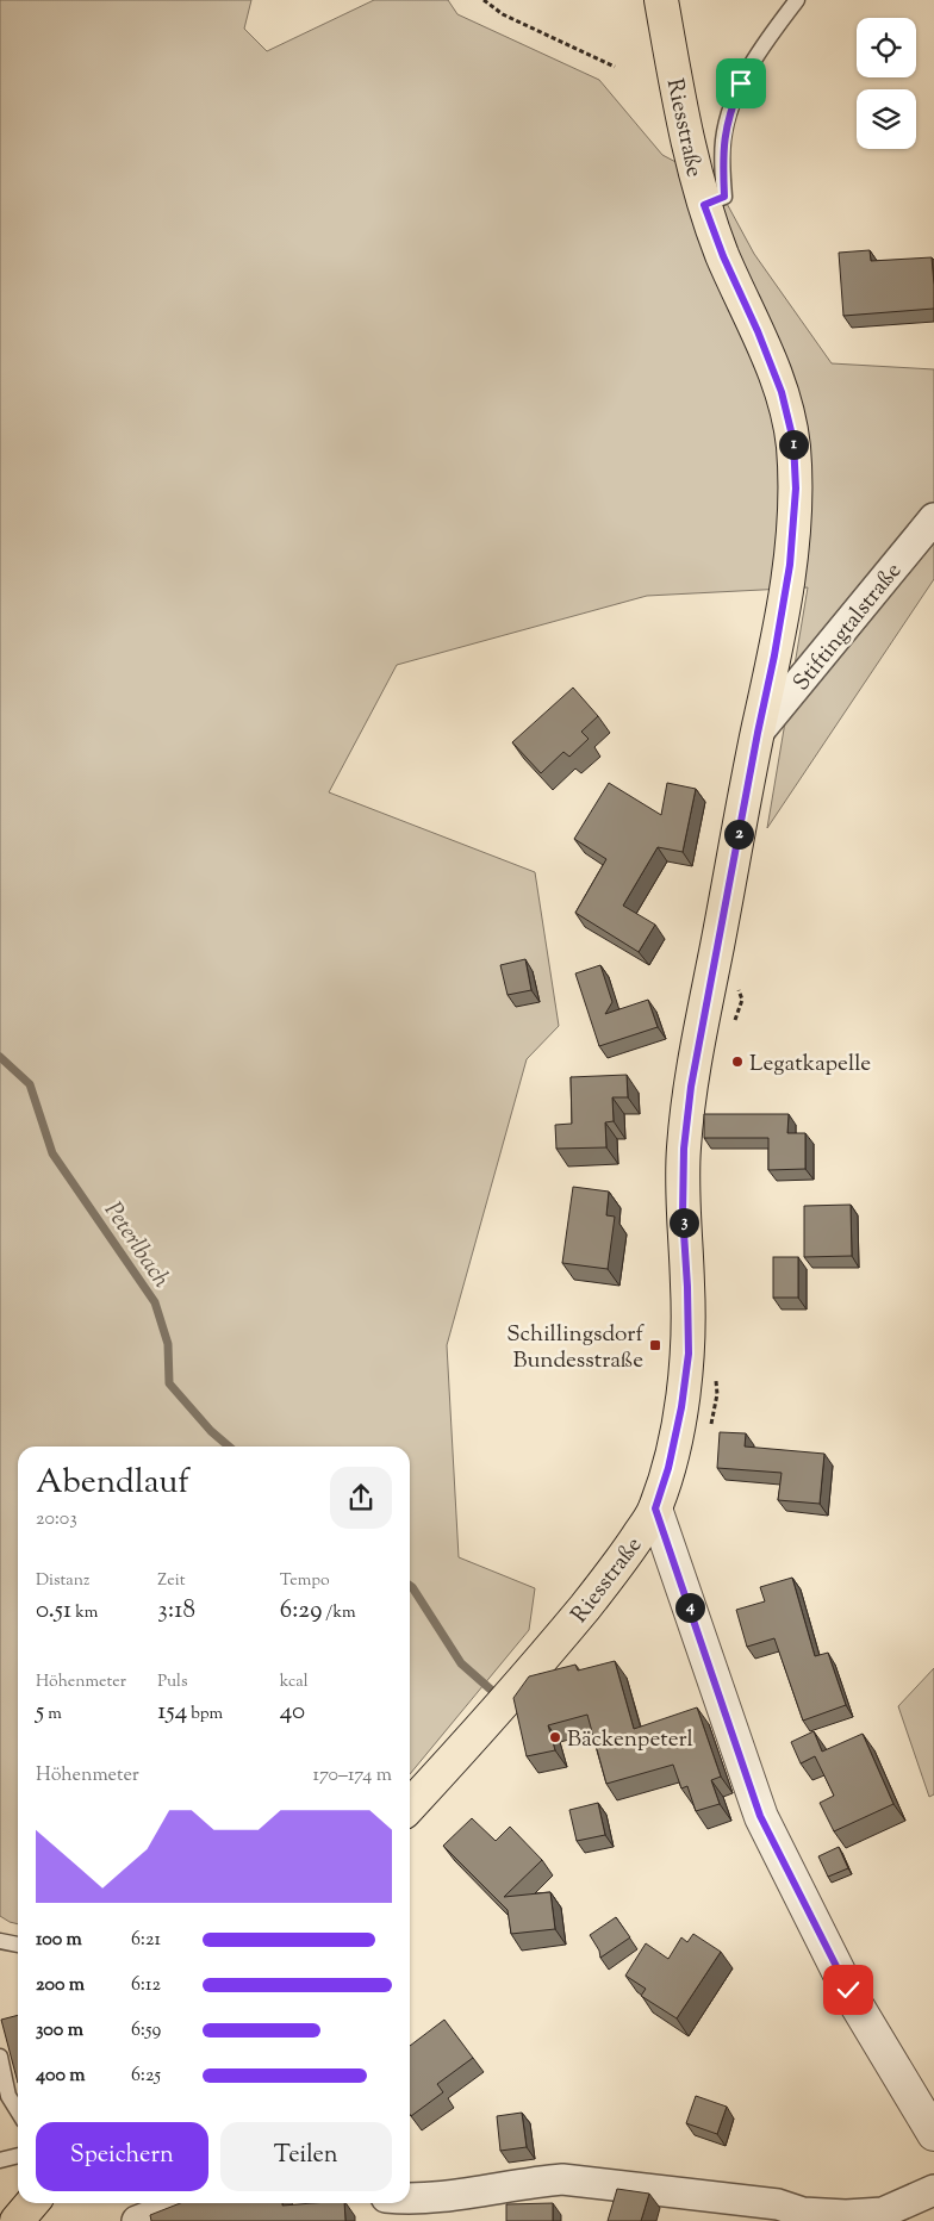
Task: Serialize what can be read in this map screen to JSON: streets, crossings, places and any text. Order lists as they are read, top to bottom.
{
  "streets": {
    "main road": ["Riesstraße"],
    "street": ["Stiftingtalstraße"]
  },
  "crossings": [
    ["Riesstraße", "Stiftingtalstraße"]
  ],
  "water": ["Peterlbach"],
  "places": {
    "other": ["Legatkapelle", "Bäckenpeterl"],
    "transit": ["Schillingsdorf Bundesstraße"]
  },
  "page": {
    "pins": [
      "1",
      "2",
      "3",
      "4"
    ],
    "heading": ["Abendlauf", "20:03"],
    "stats": [
      ["Distanz", "0.51 km"],
      ["Zeit", "3:18"],
      ["Tempo", "6:29 /km"],
      ["Höhenmeter", "5 m"],
      ["Puls", "154 bpm"],
      ["kcal", "40"]
    ],
    "chart": ["Höhenmeter", "170–174 m"],
    "list": [
      {
        "name": "100 m",
        "note": "6:21"
      },
      {
        "name": "200 m",
        "note": "6:12"
      },
      {
        "name": "300 m",
        "note": "6:59"
      },
      {
        "name": "400 m",
        "note": "6:25"
      }
    ],
    "buttons": ["Speichern", "Teilen"]
  }
}
